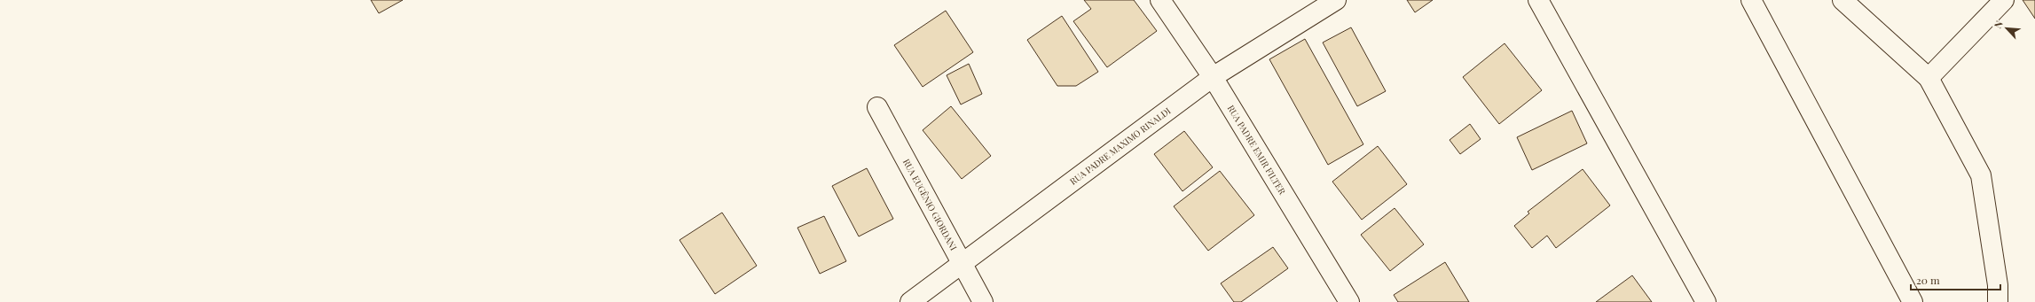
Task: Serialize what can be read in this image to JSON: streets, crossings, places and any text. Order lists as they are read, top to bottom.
{
  "streets": {
    "street": ["RUA PADRE MAXIMO RINALDI", "RUA PADRE EMIR FILTER", "RUA EUGÊNIO GIORDANI"]
  },
  "crossings": [
    ["RUA PADRE MAXIMO RINALDI", "RUA PADRE EMIR FILTER"],
    ["RUA PADRE MAXIMO RINALDI", "RUA EUGÊNIO GIORDANI"]
  ],
  "scale_bar": "20 m",
  "north": "top left"
}
